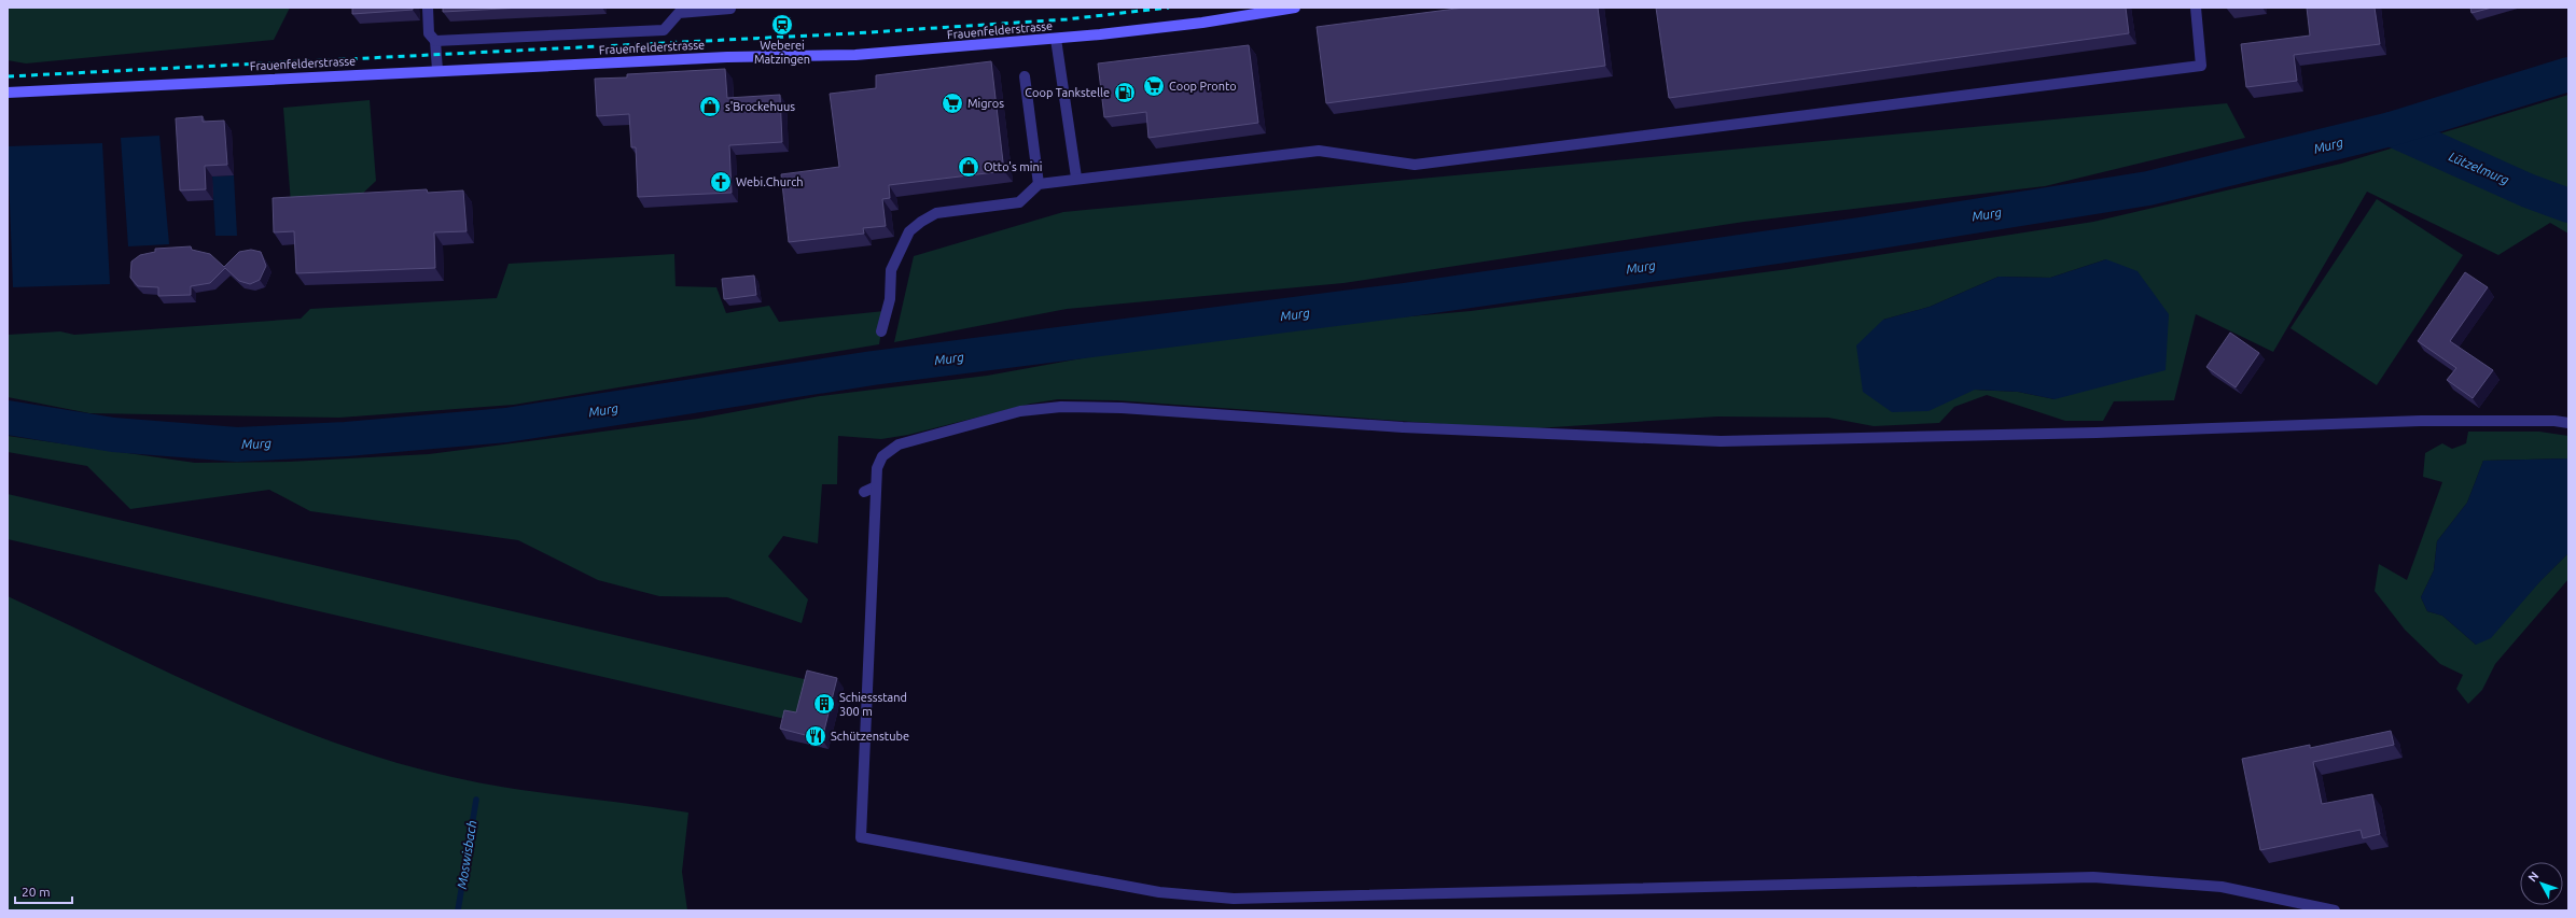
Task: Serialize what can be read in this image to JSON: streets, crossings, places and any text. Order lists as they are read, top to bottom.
{
  "streets": {
    "main road": ["Frauenfelderstrasse"]
  },
  "water": ["Murg", "Lützelmurg", "Moswisbach"],
  "places": {
    "station": ["Weberei Matzingen"],
    "supermarket": ["Coop Pronto", "Migros"],
    "fuel station": ["Coop Tankstelle"],
    "shop": ["s'Brockehuus", "Otto's mini"],
    "church": ["Webi.Church"],
    "building": ["Schiessstand 300 m"],
    "restaurant": ["Schützenstube"]
  },
  "scale_bar": "20 m",
  "north": "top left"
}
